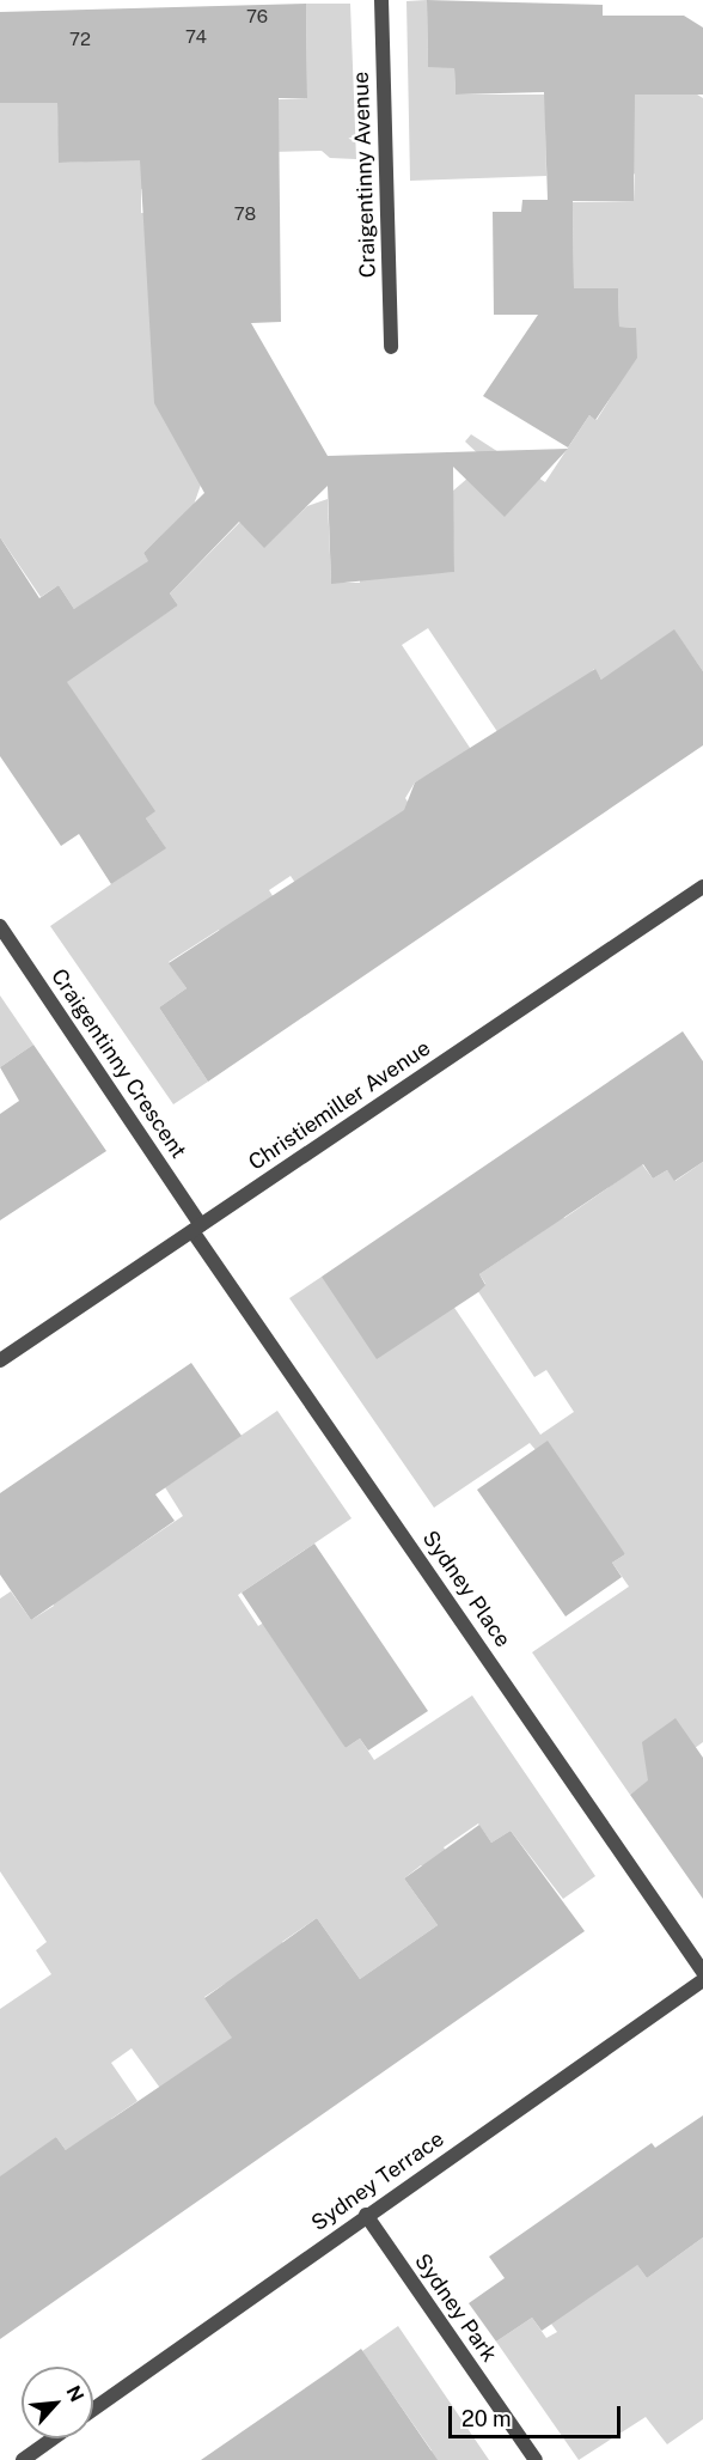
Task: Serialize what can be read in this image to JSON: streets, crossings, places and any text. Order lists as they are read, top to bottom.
{
  "streets": {
    "street": [
      "Craigentinny Avenue",
      "Craigentinny Crescent",
      "Christiemiller Avenue",
      "Sydney Place",
      "Sydney Terrace",
      "Sydney Park"
    ]
  },
  "crossings": [
    ["Craigentinny Crescent", "Christiemiller Avenue"],
    ["Craigentinny Crescent", "Sydney Place"],
    ["Christiemiller Avenue", "Sydney Place"],
    ["Sydney Terrace", "Sydney Park"]
  ],
  "house_numbers": [
    "76",
    "74",
    "72",
    "78"
  ],
  "scale_bar": "20 m",
  "north": "top right"
}
